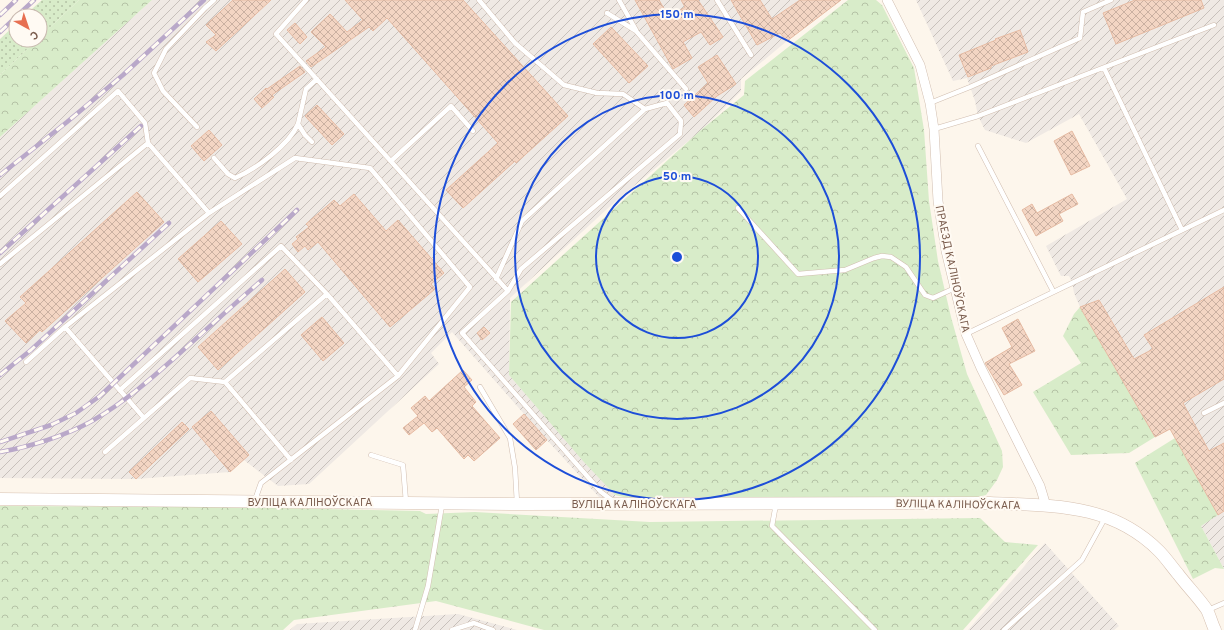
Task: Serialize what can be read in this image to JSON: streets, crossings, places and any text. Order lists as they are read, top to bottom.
{
  "streets": {
    "street": ["ПРАЕЗД КАЛІНОЎСКАГА", "ВУЛІЦА КАЛІНОЎСКАГА"]
  },
  "crossings": [
    ["ПРАЕЗД КАЛІНОЎСКАГА", "ВУЛІЦА КАЛІНОЎСКАГА"]
  ],
  "north": "bottom right",
  "rings": ["150 m", "100 m", "50 m"]
}
